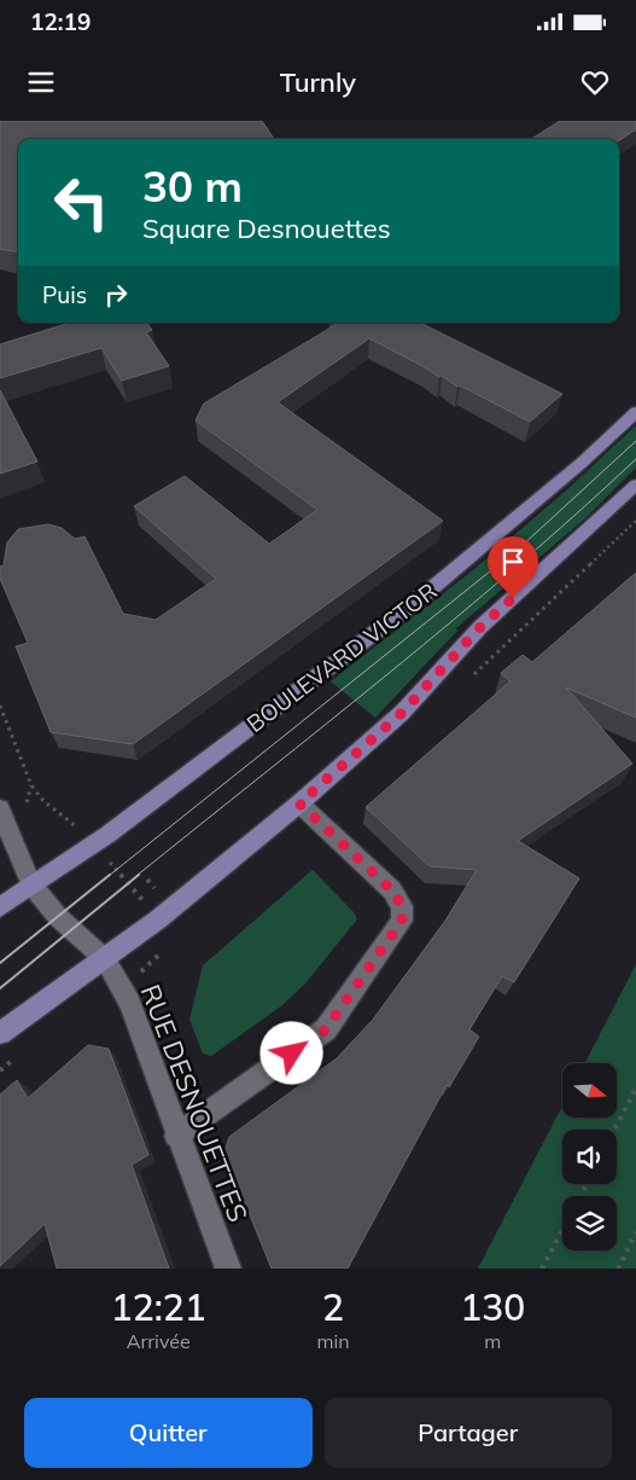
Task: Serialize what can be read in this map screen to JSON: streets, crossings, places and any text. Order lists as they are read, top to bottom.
{
  "streets": {
    "main road": ["BOULEVARD VICTOR"],
    "street": ["RUE DESNOUETTES"]
  },
  "north": "right",
  "page": {
    "status": "12:19",
    "header": "Turnly",
    "turn": ["30 m", "Square Desnouettes"],
    "then": "Puis",
    "eta": [
      "12:21",
      "Arrivée",
      "2",
      "min",
      "130",
      "m"
    ],
    "buttons": ["Quitter", "Partager"]
  }
}
